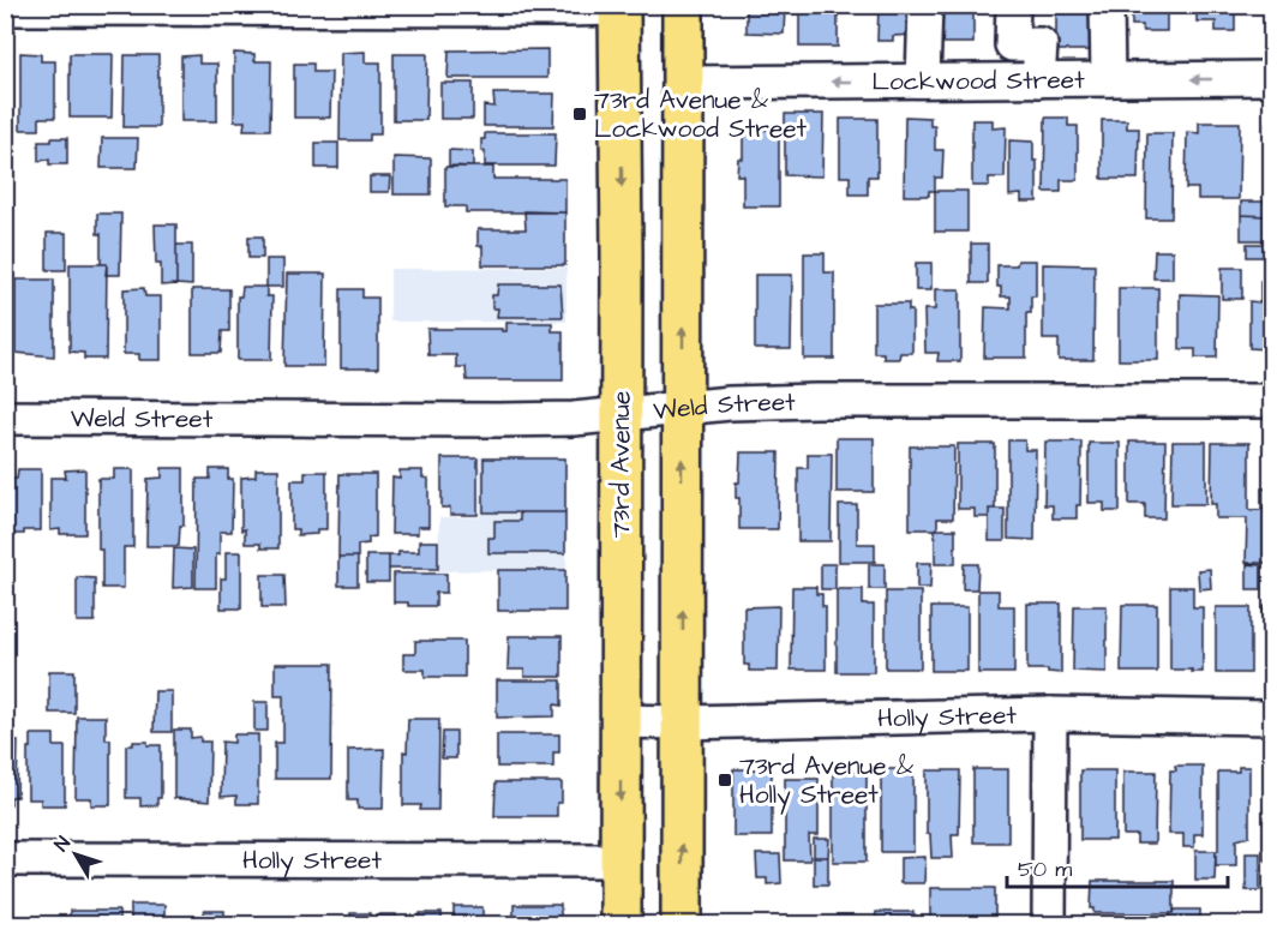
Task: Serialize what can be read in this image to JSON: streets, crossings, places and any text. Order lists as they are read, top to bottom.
{
  "streets": {
    "main road": ["73rd Avenue"],
    "street": ["Lockwood Street", "Weld Street", "Holly Street"]
  },
  "crossings": [
    ["Weld Street", "73rd Avenue"],
    ["73rd Avenue", "Holly Street"]
  ],
  "one_way": ["Lockwood Street"],
  "places": {
    "transit": ["73rd Avenue & Lockwood Street", "73rd Avenue & Holly Street"]
  },
  "scale_bar": "50 m",
  "north": "top left"
}
